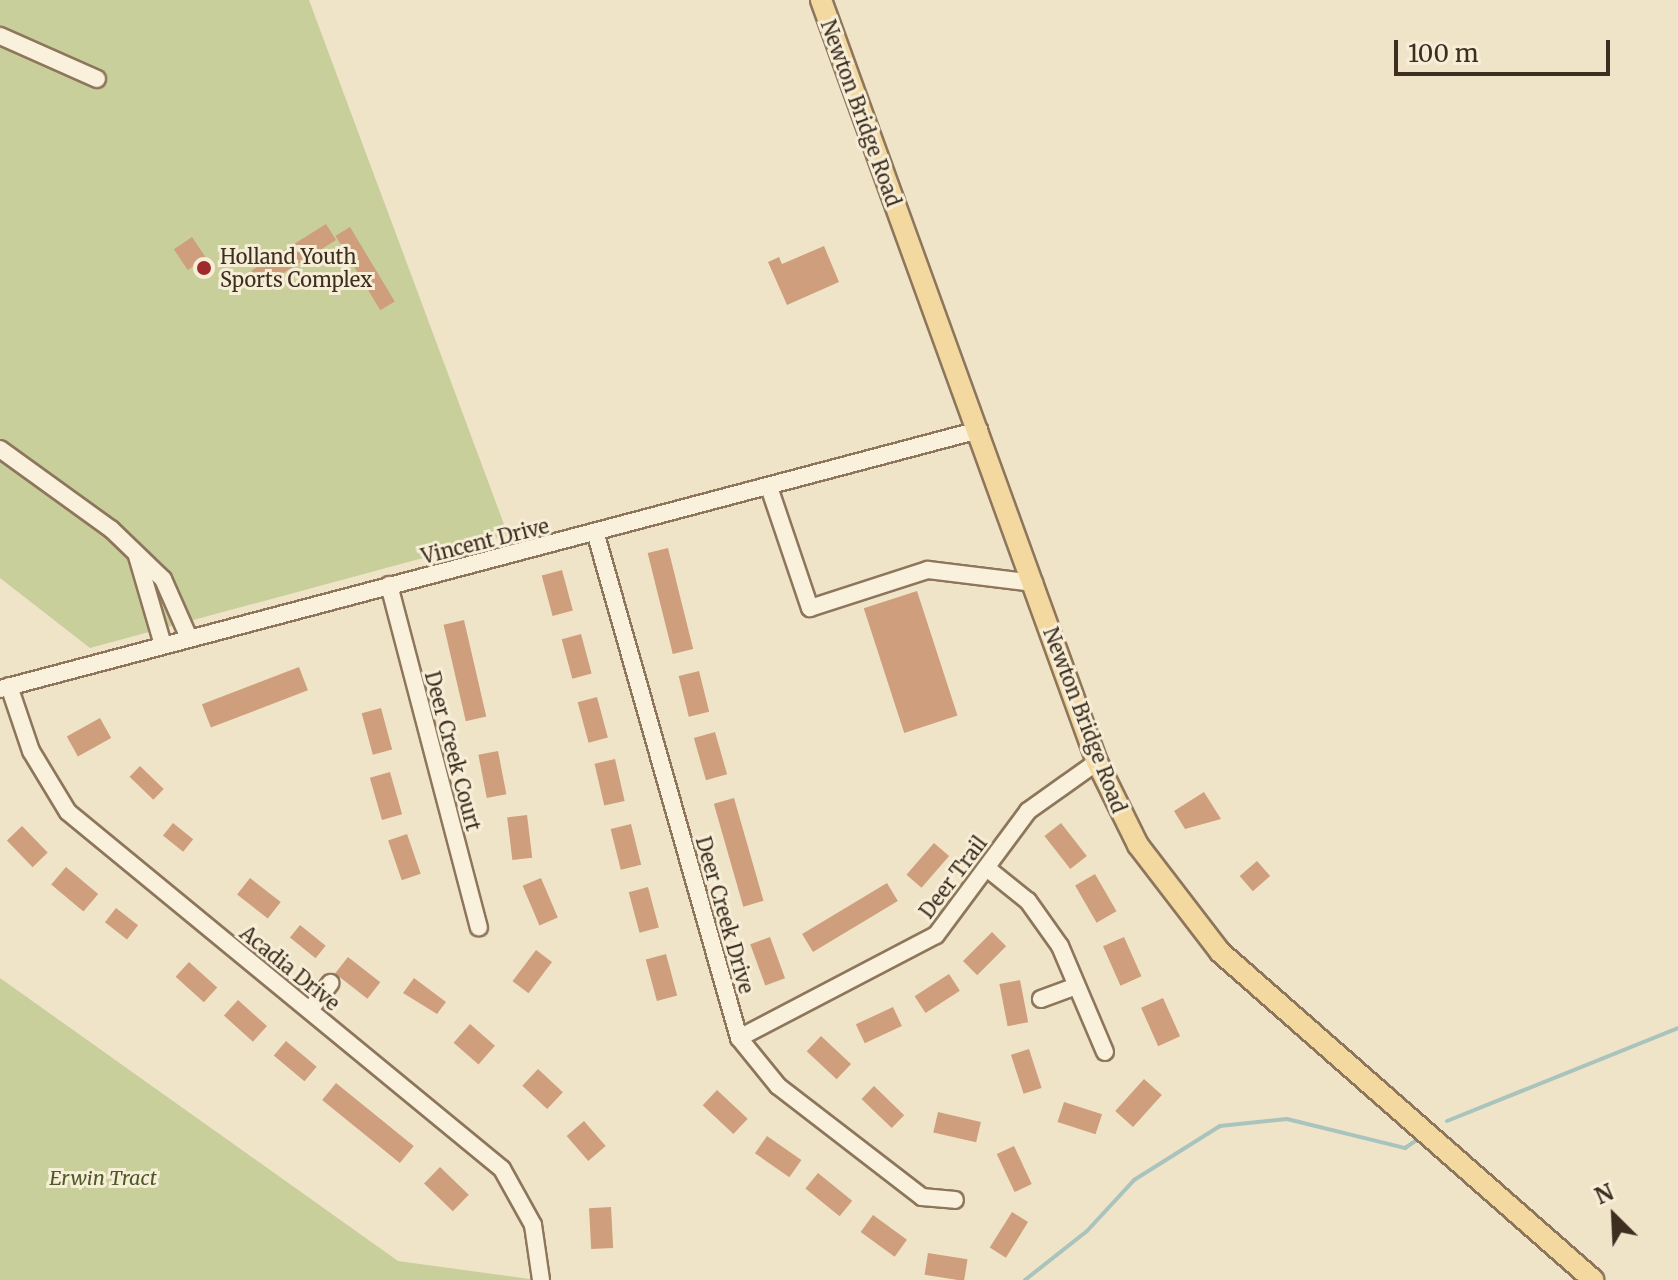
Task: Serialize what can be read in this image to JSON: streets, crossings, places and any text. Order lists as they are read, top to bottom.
{
  "streets": {
    "main road": ["Newton Bridge Road"],
    "street": [
      "Vincent Drive",
      "Deer Creek Court",
      "Deer Trail",
      "Deer Creek Drive",
      "Acadia Drive"
    ]
  },
  "crossings": [
    ["Newton Bridge Road", "Vincent Drive"],
    ["Newton Bridge Road", "Deer Trail"],
    ["Vincent Drive", "Deer Creek Court"],
    ["Vincent Drive", "Deer Creek Drive"],
    ["Vincent Drive", "Acadia Drive"],
    ["Deer Trail", "Deer Creek Drive"]
  ],
  "parks": ["Erwin Tract"],
  "places": ["Holland Youth Sports Complex"],
  "scale_bar": "100 m",
  "north": "top left"
}
